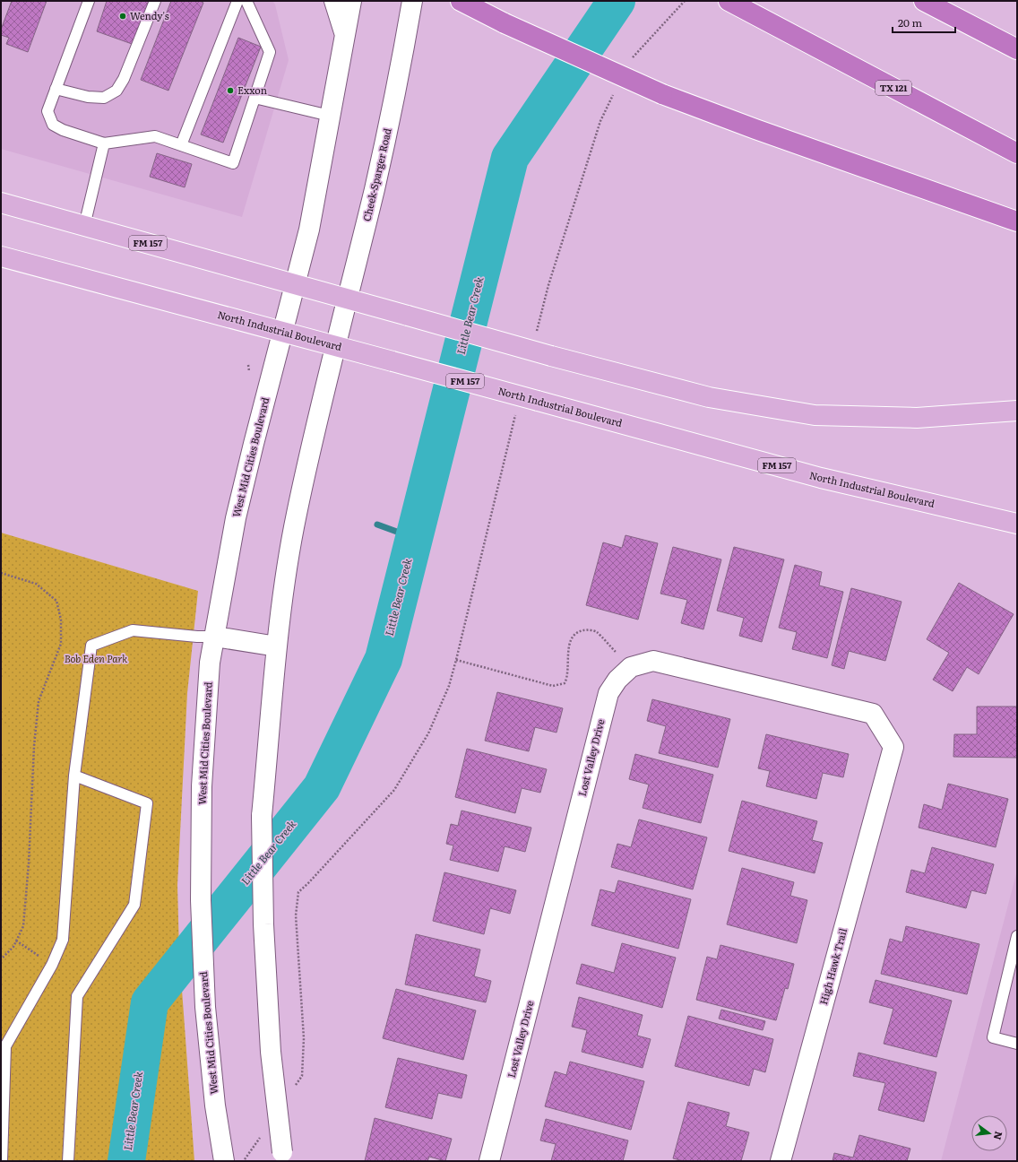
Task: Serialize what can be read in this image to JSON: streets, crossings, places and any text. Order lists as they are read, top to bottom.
{
  "streets": {
    "highway": ["TX 121"],
    "main road": [
      "Cheek-Sparger Road",
      "FM 157",
      "North Industrial Boulevard",
      "West Mid Cities Boulevard",
      "Lost Valley Drive",
      "High Hawk Trail"
    ]
  },
  "crossings": [
    ["Cheek-Sparger Road", "FM 157"],
    ["Cheek-Sparger Road", "North Industrial Boulevard"],
    ["North Industrial Boulevard", "West Mid Cities Boulevard"],
    ["Lost Valley Drive", "High Hawk Trail"]
  ],
  "water": ["Little Bear Creek"],
  "parks": ["Bob Eden Park"],
  "places": ["Wendy's", "Exxon"],
  "scale_bar": "20 m",
  "north": "right"
}
